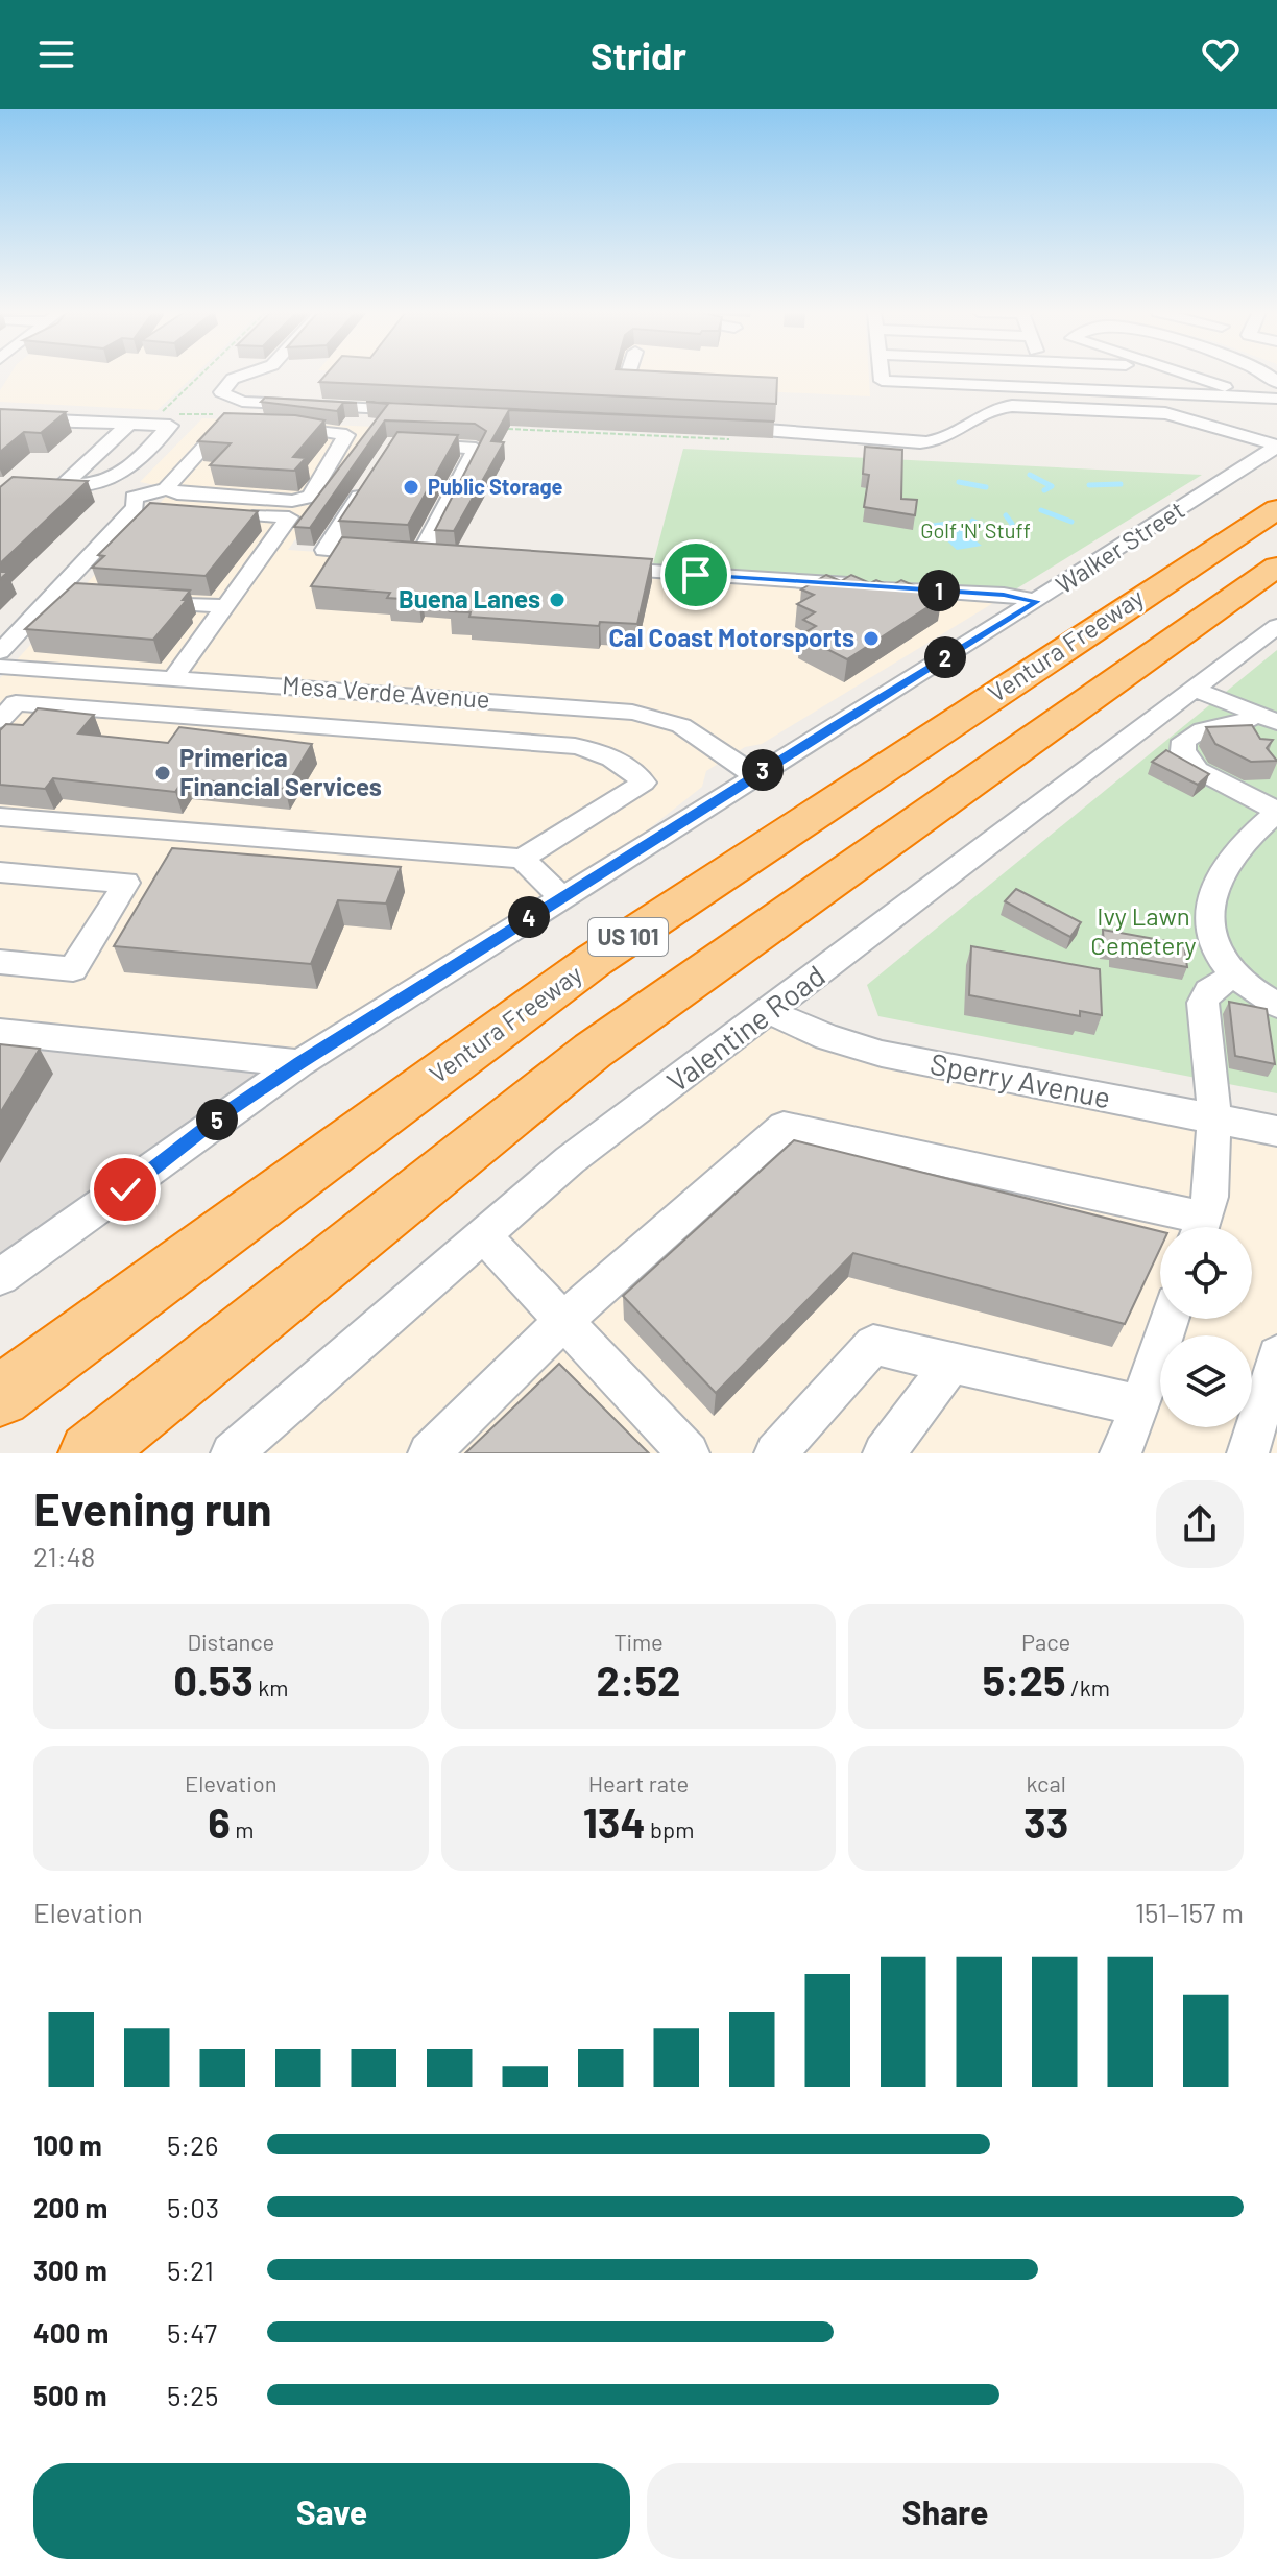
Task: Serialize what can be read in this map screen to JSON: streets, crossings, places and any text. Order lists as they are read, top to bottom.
{
  "streets": {
    "highway": ["Ventura Freeway", "US 101"],
    "street": [
      "Walker Street",
      "Mesa Verde Avenue",
      "Valentine Road",
      "Sperry Avenue"
    ]
  },
  "crossings": [
    ["Walker Street", "Mesa Verde Avenue"],
    ["Valentine Road", "Sperry Avenue"]
  ],
  "parks": ["Golf 'N' Stuff", "Ivy Lawn Cemetery"],
  "places": [
    "Public Storage",
    "Buena Lanes",
    "Cal Coast Motorsports",
    "Primerica Financial Services"
  ],
  "page": {
    "header": "Stridr",
    "pins": [
      "1",
      "2",
      "3",
      "4",
      "5"
    ],
    "heading": ["Evening run", "21:48"],
    "stats": [
      ["Distance", "0.53 km"],
      ["Time", "2:52"],
      ["Pace", "5:25 /km"],
      ["Elevation", "6 m"],
      ["Heart rate", "134 bpm"],
      ["kcal", "33"]
    ],
    "chart": ["Elevation", "151–157 m"],
    "list": [
      {
        "name": "100 m",
        "note": "5:26"
      },
      {
        "name": "200 m",
        "note": "5:03"
      },
      {
        "name": "300 m",
        "note": "5:21"
      },
      {
        "name": "400 m",
        "note": "5:47"
      },
      {
        "name": "500 m",
        "note": "5:25"
      }
    ],
    "buttons": ["Save", "Share"]
  }
}
